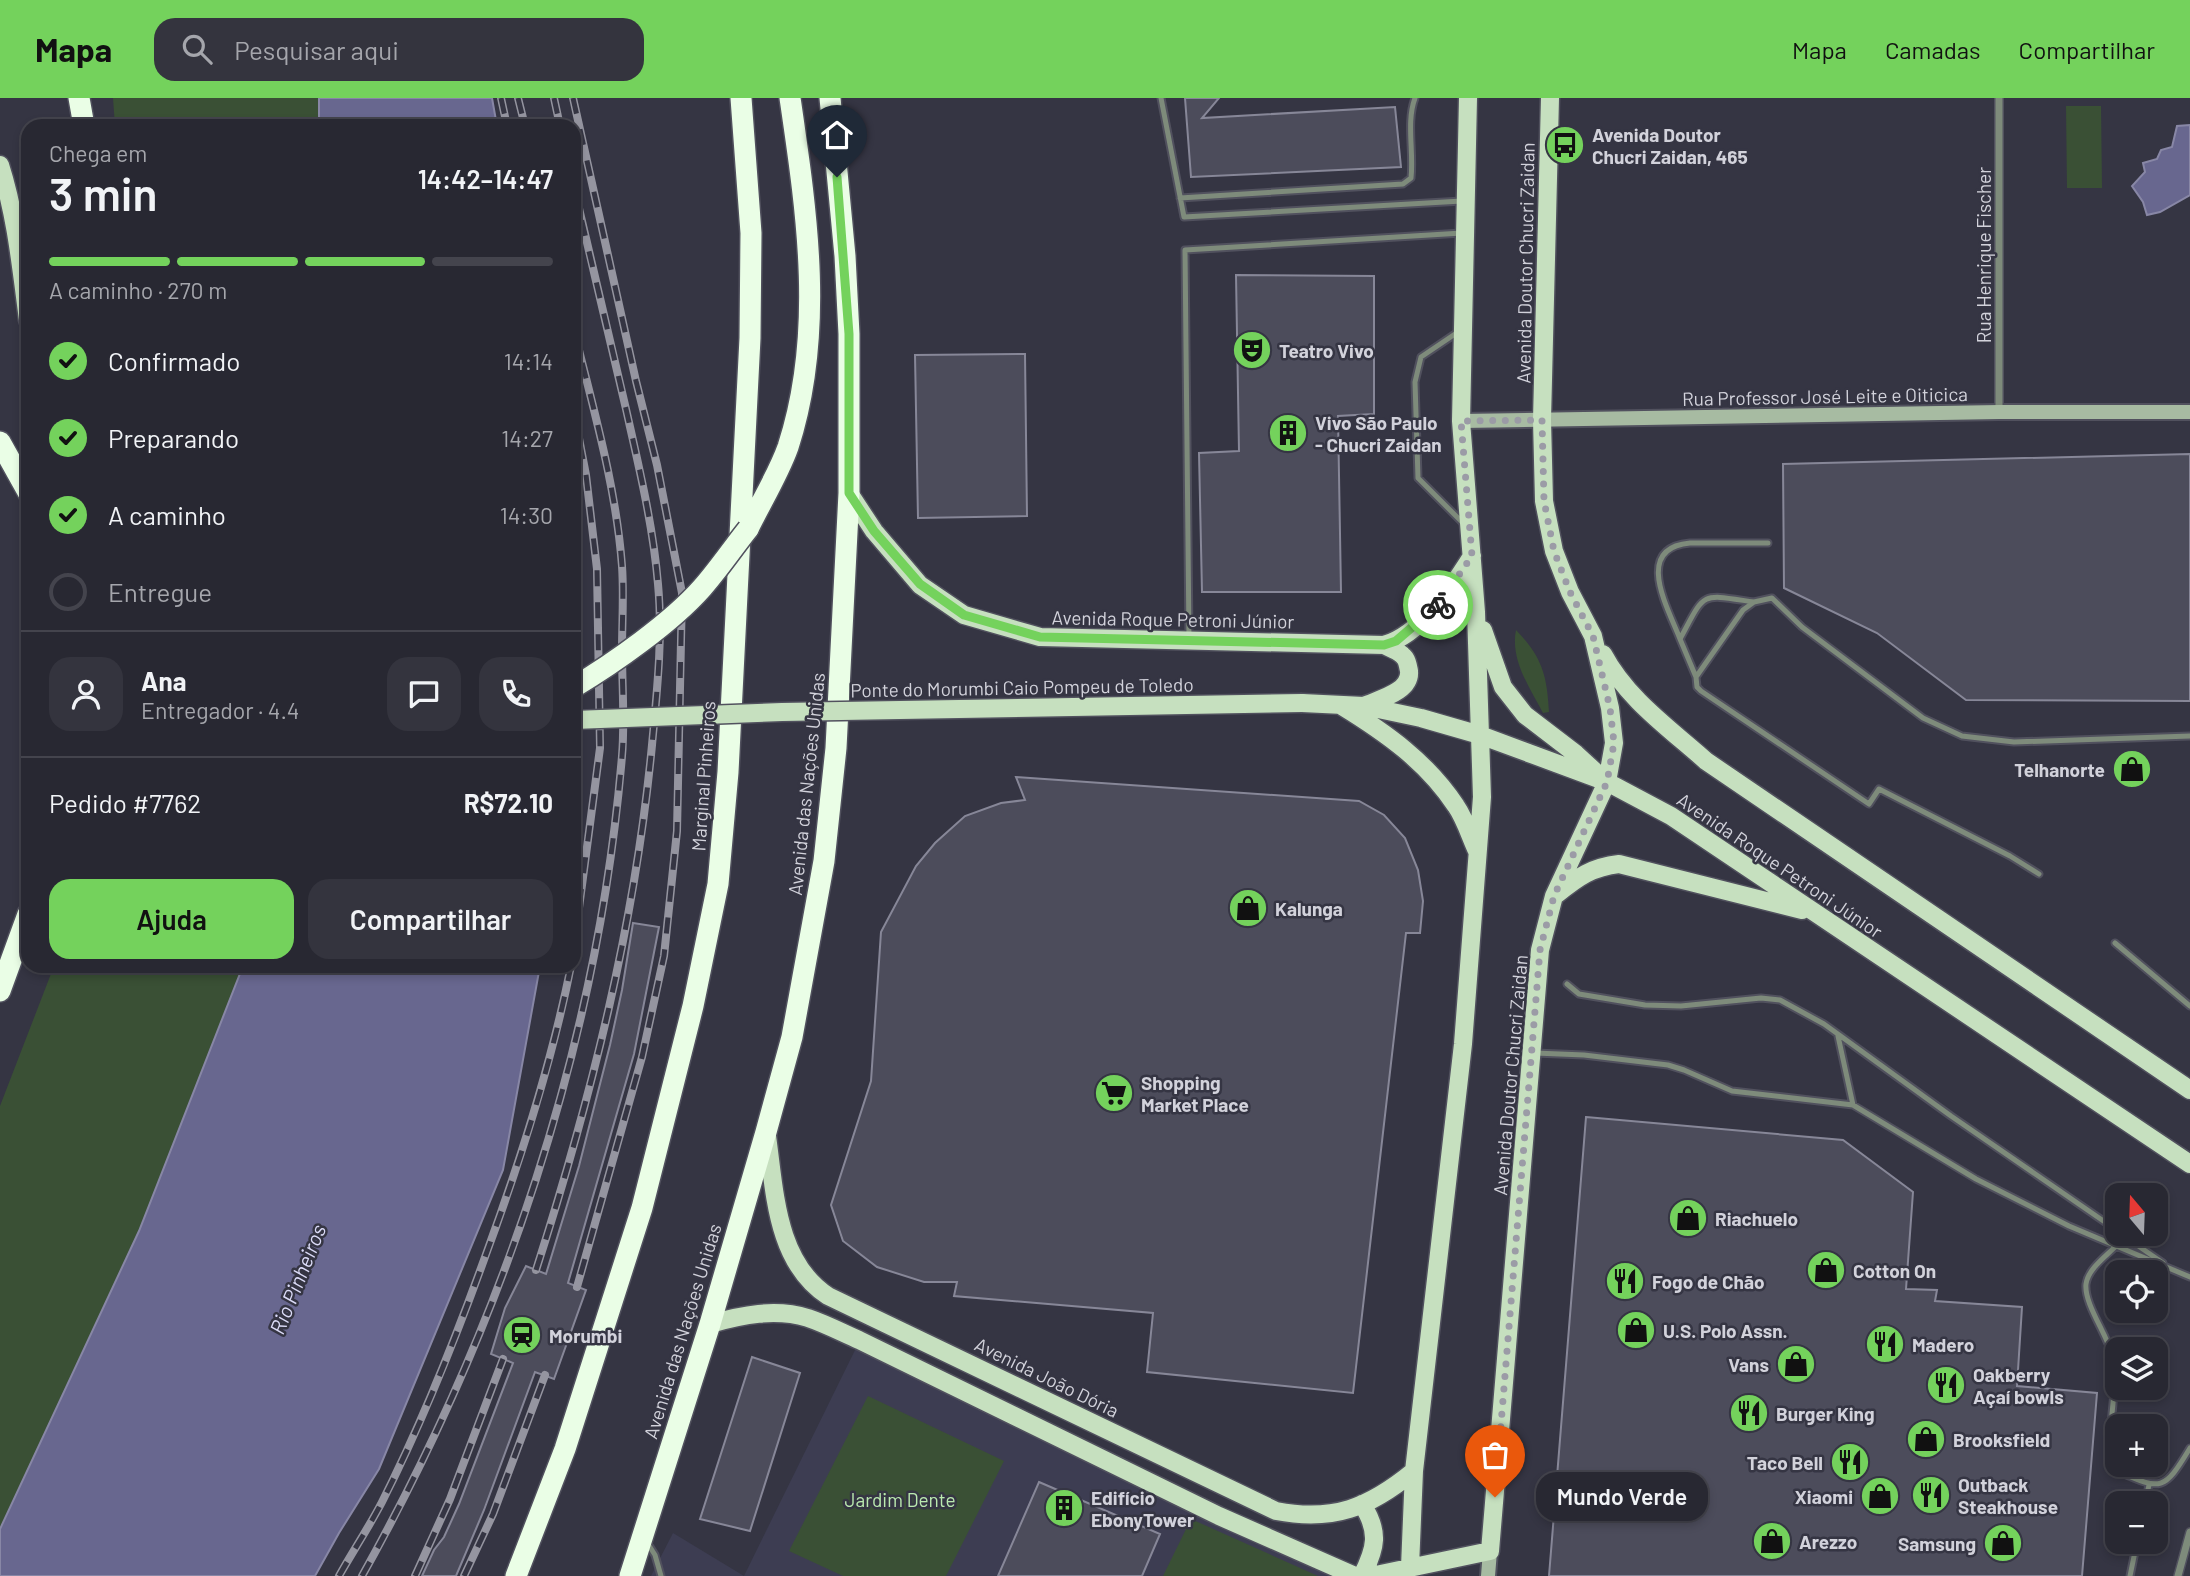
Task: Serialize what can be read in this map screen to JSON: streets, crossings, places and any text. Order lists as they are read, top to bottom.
{
  "streets": {
    "highway": ["Marginal Pinheiros", "Avenida das Nações Unidas"],
    "main road": [
      "Avenida Doutor Chucri Zaidan",
      "Avenida Roque Petroni Júnior",
      "Ponte do Morumbi Caio Pompeu de Toledo",
      "Avenida João Dória"
    ],
    "street": ["Rua Henrique Fischer", "Rua Professor José Leite e Oiticica"]
  },
  "crossings": [
    ["Rua Henrique Fischer", "Rua Professor José Leite e Oiticica"],
    ["Avenida Doutor Chucri Zaidan", "Rua Professor José Leite e Oiticica"],
    ["Avenida Doutor Chucri Zaidan", "Avenida Roque Petroni Júnior"],
    ["Avenida Roque Petroni Júnior", "Ponte do Morumbi Caio Pompeu de Toledo"],
    ["Avenida Roque Petroni Júnior", "Avenida das Nações Unidas"],
    ["Avenida das Nações Unidas", "Avenida João Dória"]
  ],
  "water": ["Rio Pinheiros"],
  "parks": ["Jardim Dente"],
  "places": {
    "bus stop": ["Avenida Doutor Chucri Zaidan, 465"],
    "theatre": ["Teatro Vivo"],
    "building": ["Vivo São Paulo - Chucri Zaidan", "Edifício EbonyTower"],
    "shop": [
      "Telhanorte",
      "Kalunga",
      "Riachuelo",
      "Cotton On",
      "U.S. Polo Assn.",
      "Vans",
      "Brooksfield",
      "Xiaomi",
      "Arezzo",
      "Samsung"
    ],
    "supermarket": ["Shopping Market Place"],
    "restaurant": [
      "Fogo de Chão",
      "Madero",
      "Oakberry Açaí bowls",
      "Burger King",
      "Taco Bell",
      "Outback Steakhouse"
    ],
    "station": ["Morumbi"],
    "other": ["Mundo Verde"]
  },
  "north": "top",
  "page": {
    "header": "Mapa",
    "search": "Pesquisar aqui",
    "nav": ["Mapa", "Camadas", "Compartilhar"],
    "heading": ["3 min", "Chega em", "14:42–14:47"],
    "panel": [
      "Ana",
      "Entregador · 4.4",
      "Pedido #7762",
      "R$72.10"
    ],
    "bar": "A caminho · 270 m",
    "list": [
      ["Confirmado", "14:14"],
      ["Preparando", "14:27"],
      ["A caminho", "14:30"],
      "Entregue"
    ],
    "buttons": ["Ajuda", "Compartilhar"],
    "map_buttons": ["+", "−"],
    "bubble": "Mundo Verde"
  }
}
